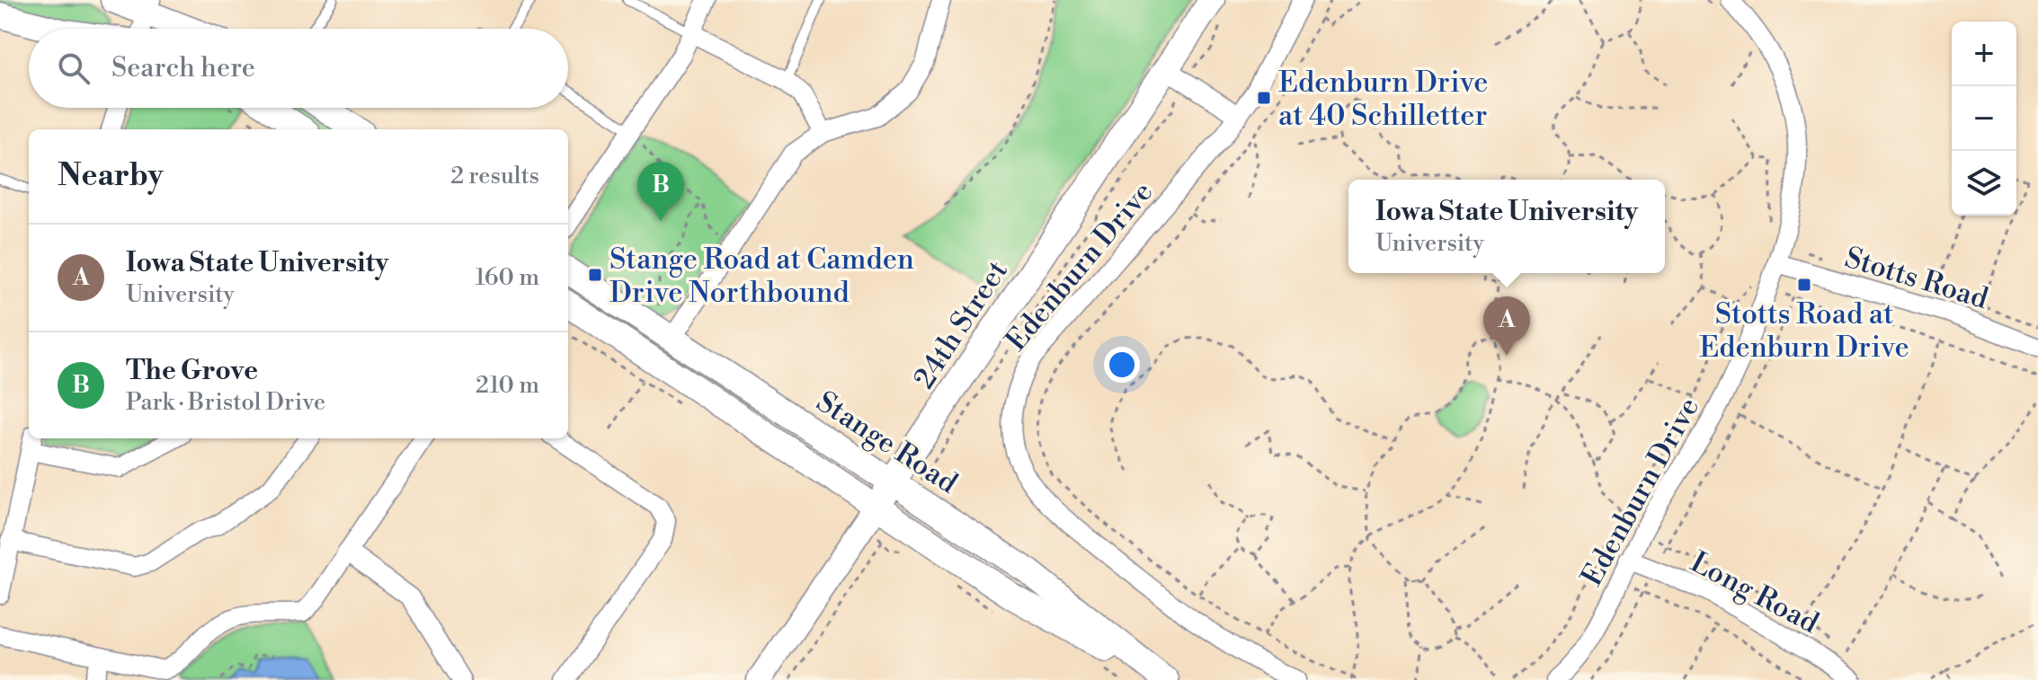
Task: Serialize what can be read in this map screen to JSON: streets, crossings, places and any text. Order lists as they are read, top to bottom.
{
  "streets": {
    "main road": ["24th Street", "Stange Road"],
    "street": ["Edenburn Drive", "Stotts Road", "Long Road"]
  },
  "crossings": [
    ["Edenburn Drive", "Stotts Road"],
    ["Edenburn Drive", "Long Road"],
    ["24th Street", "Stange Road"]
  ],
  "places": {
    "transit": ["Edenburn Drive at 40 Schilletter", "Stange Road at Camden Drive Northbound", "Stotts Road at Edenburn Drive"]
  },
  "page": {
    "map_buttons": ["+", "−"],
    "search": "Search here",
    "heading": ["Nearby", "2 results"],
    "pins": ["B", "A"],
    "popup": ["Iowa State University", "University"],
    "list": [
      {
        "mark": "A",
        "name": "Iowa State University",
        "note": "University",
        "value": "160 m"
      },
      {
        "mark": "B",
        "name": "The Grove",
        "note": "Park · Bristol Drive",
        "value": "210 m"
      }
    ]
  }
}
